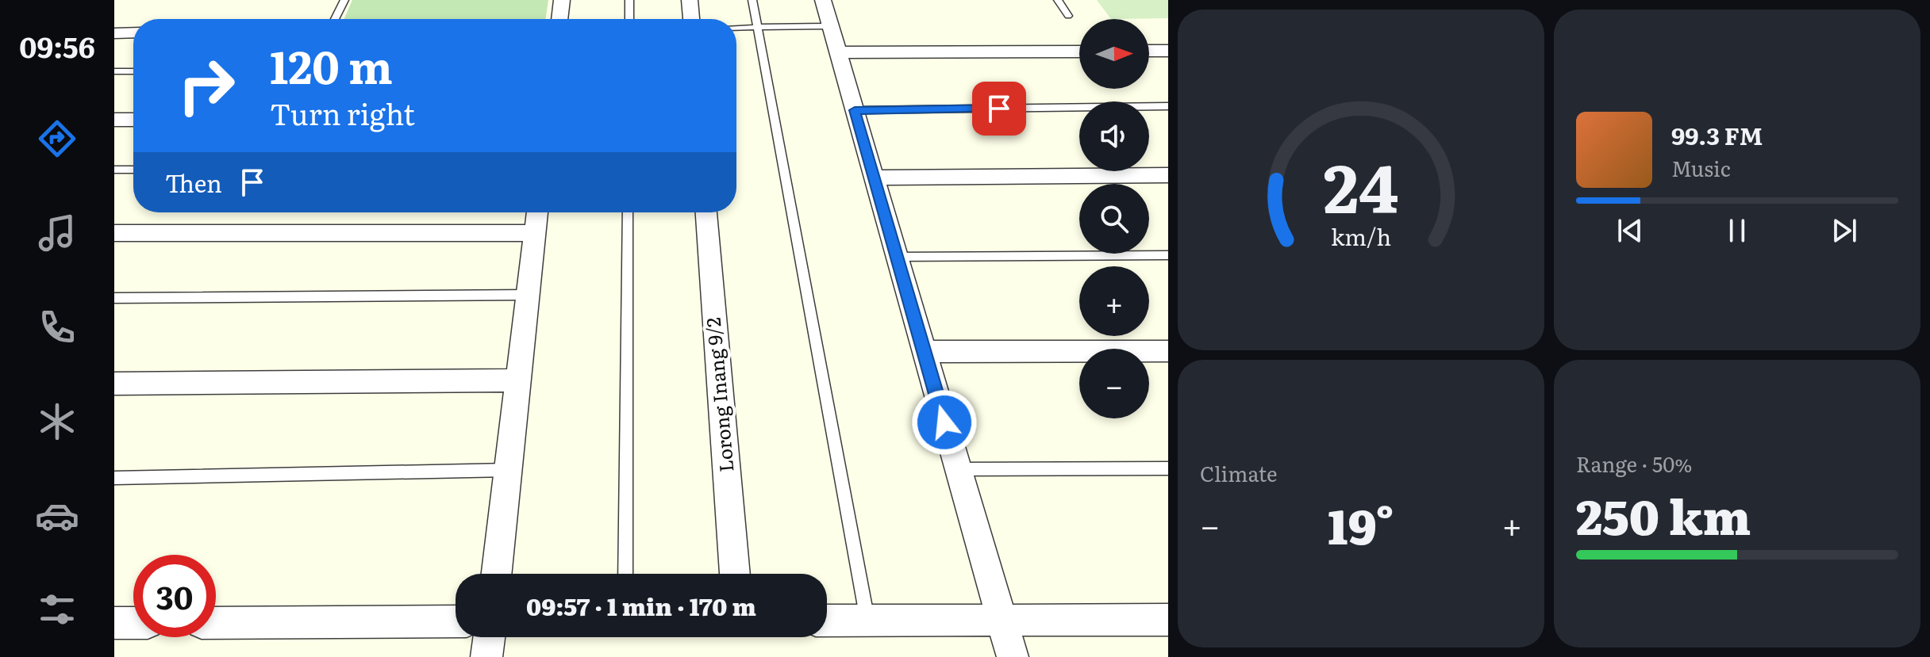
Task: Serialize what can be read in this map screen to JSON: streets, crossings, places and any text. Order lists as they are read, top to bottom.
{
  "streets": {
    "street": ["Lorong Inang 9/2"]
  },
  "north": "right",
  "page": {
    "tabs": "09:56",
    "map_buttons": ["+", "−"],
    "turn": ["120 m", "Turn right"],
    "song": ["99.3 FM", "Music"],
    "then": "Then",
    "tile": [
      "Climate",
      ["Range · 50%", "250 km"]
    ],
    "heat": ["−", "19°", "+"],
    "limit": "30",
    "trip": "09:57 · 1 min · 170 m",
    "gauge": ["24", "km/h"]
  }
}
